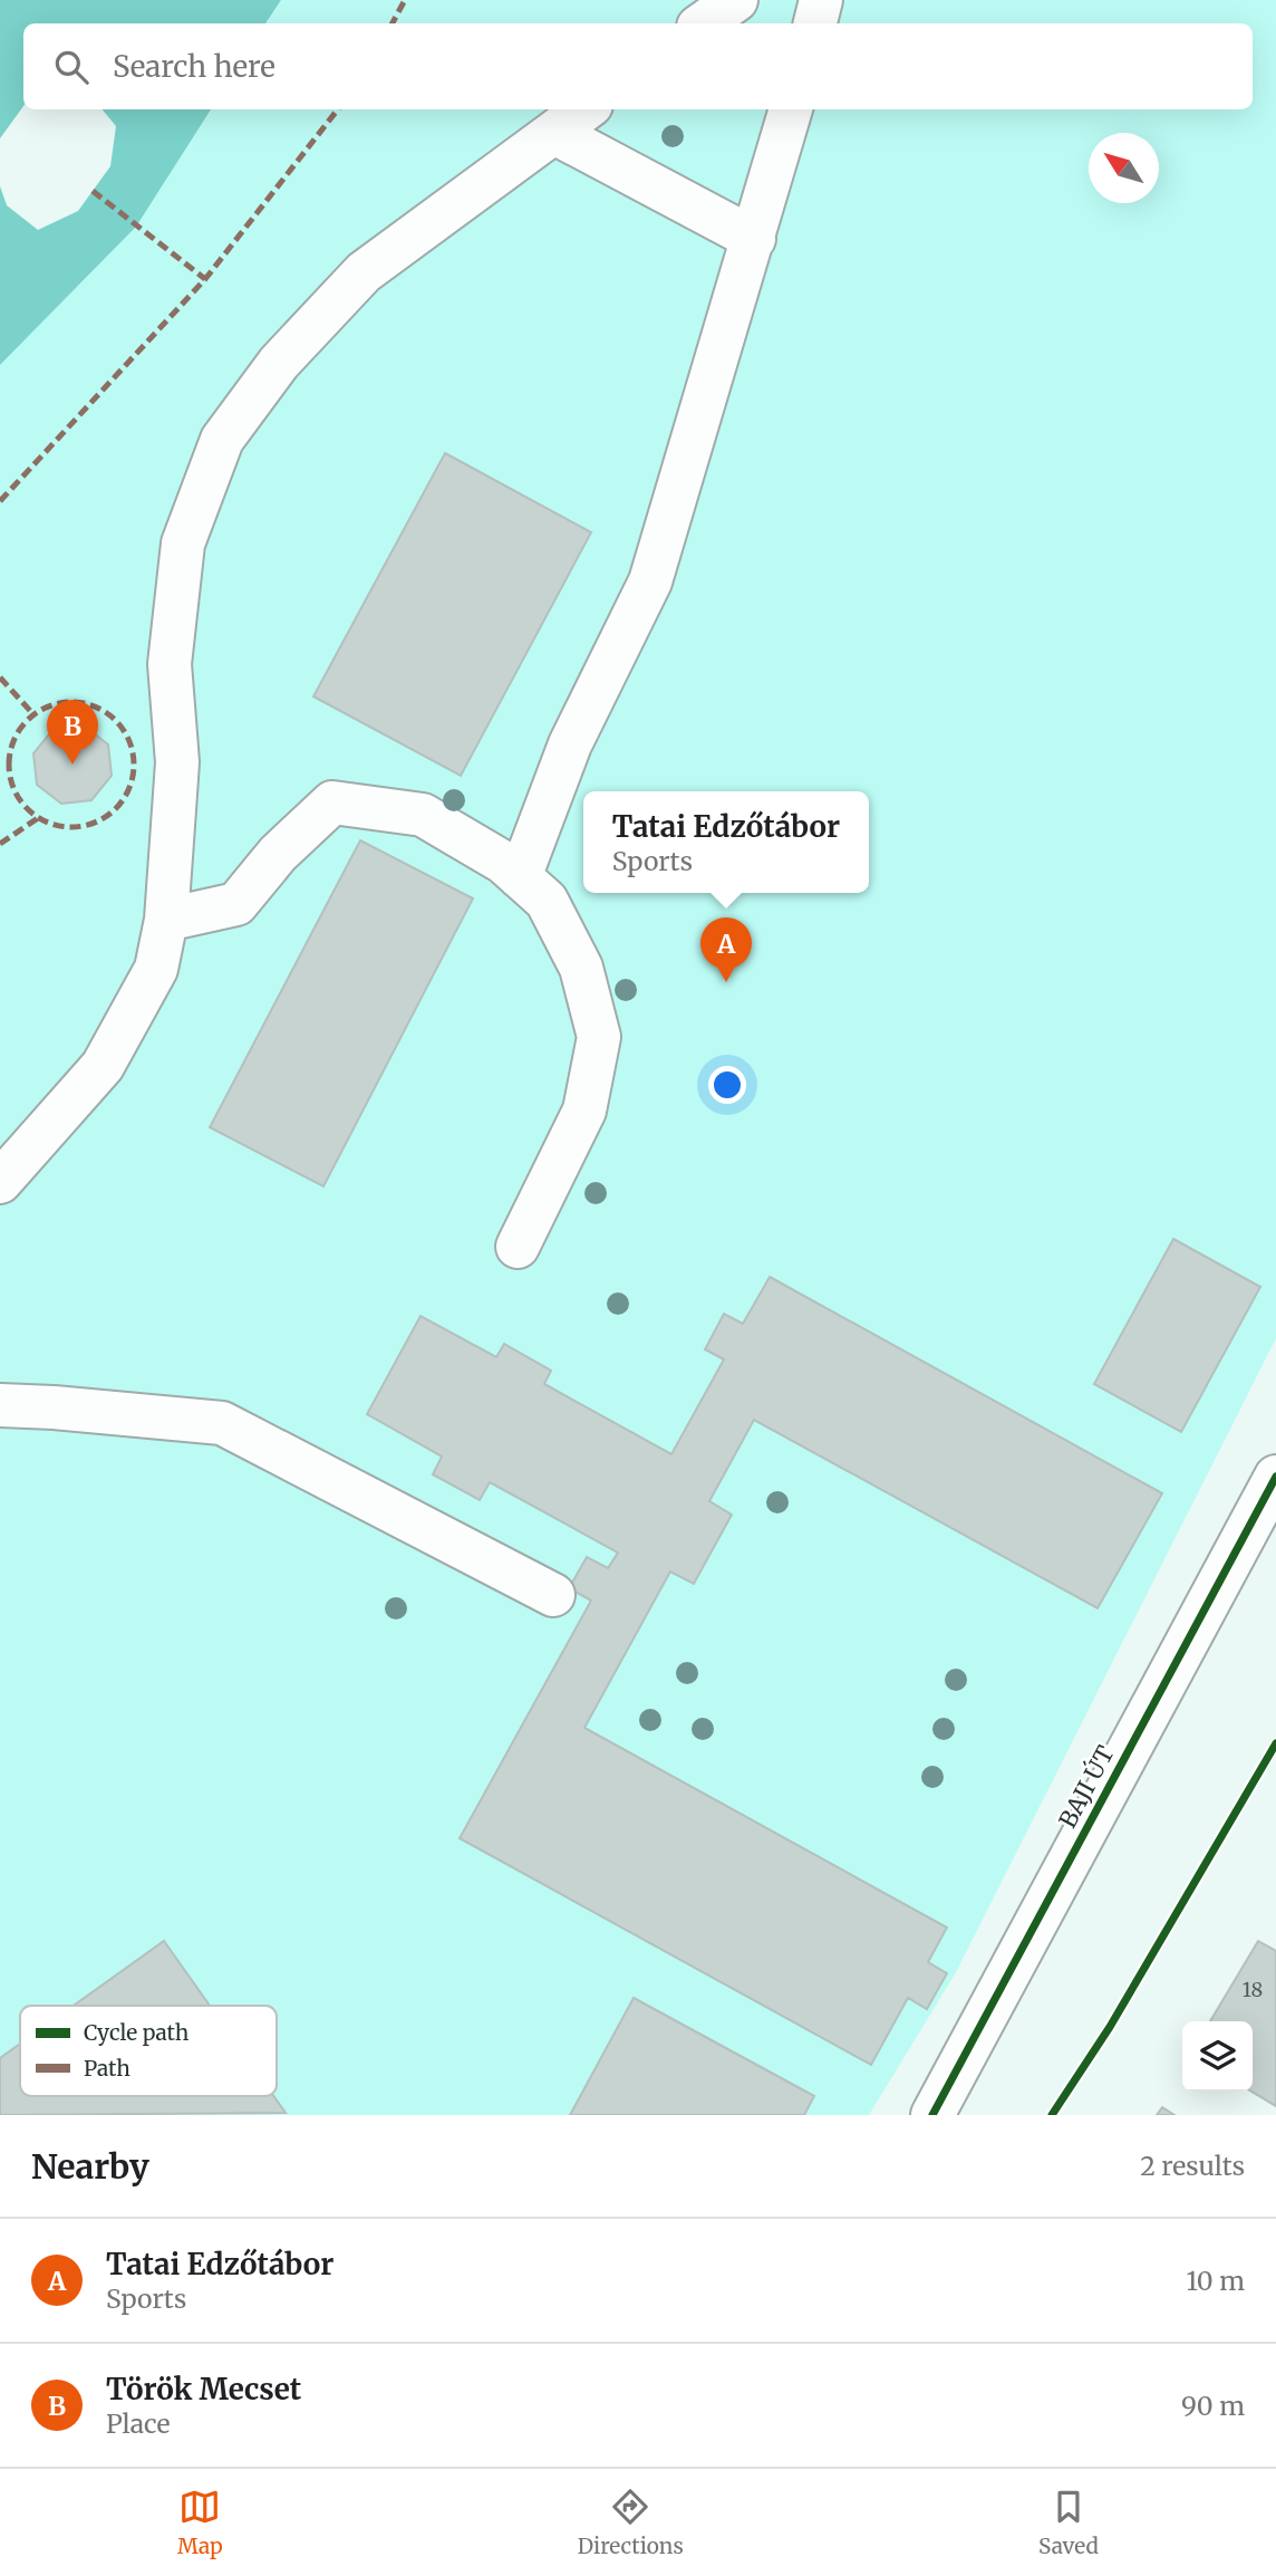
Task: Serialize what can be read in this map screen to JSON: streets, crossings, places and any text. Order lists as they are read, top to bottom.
{
  "streets": {
    "street": ["BAJI ÚT"]
  },
  "house_numbers": ["18"],
  "legend": ["Cycle path", "Path"],
  "north": "top left",
  "page": {
    "search": "Search here",
    "pins": ["B", "A"],
    "popup": ["Tatai Edzőtábor", "Sports"],
    "heading": ["Nearby", "2 results"],
    "list": [
      {
        "mark": "A",
        "name": "Tatai Edzőtábor",
        "note": "Sports",
        "value": "10 m"
      },
      {
        "mark": "B",
        "name": "Török Mecset",
        "note": "Place",
        "value": "90 m"
      }
    ],
    "nav": ["Map", "Directions", "Saved"]
  }
}
